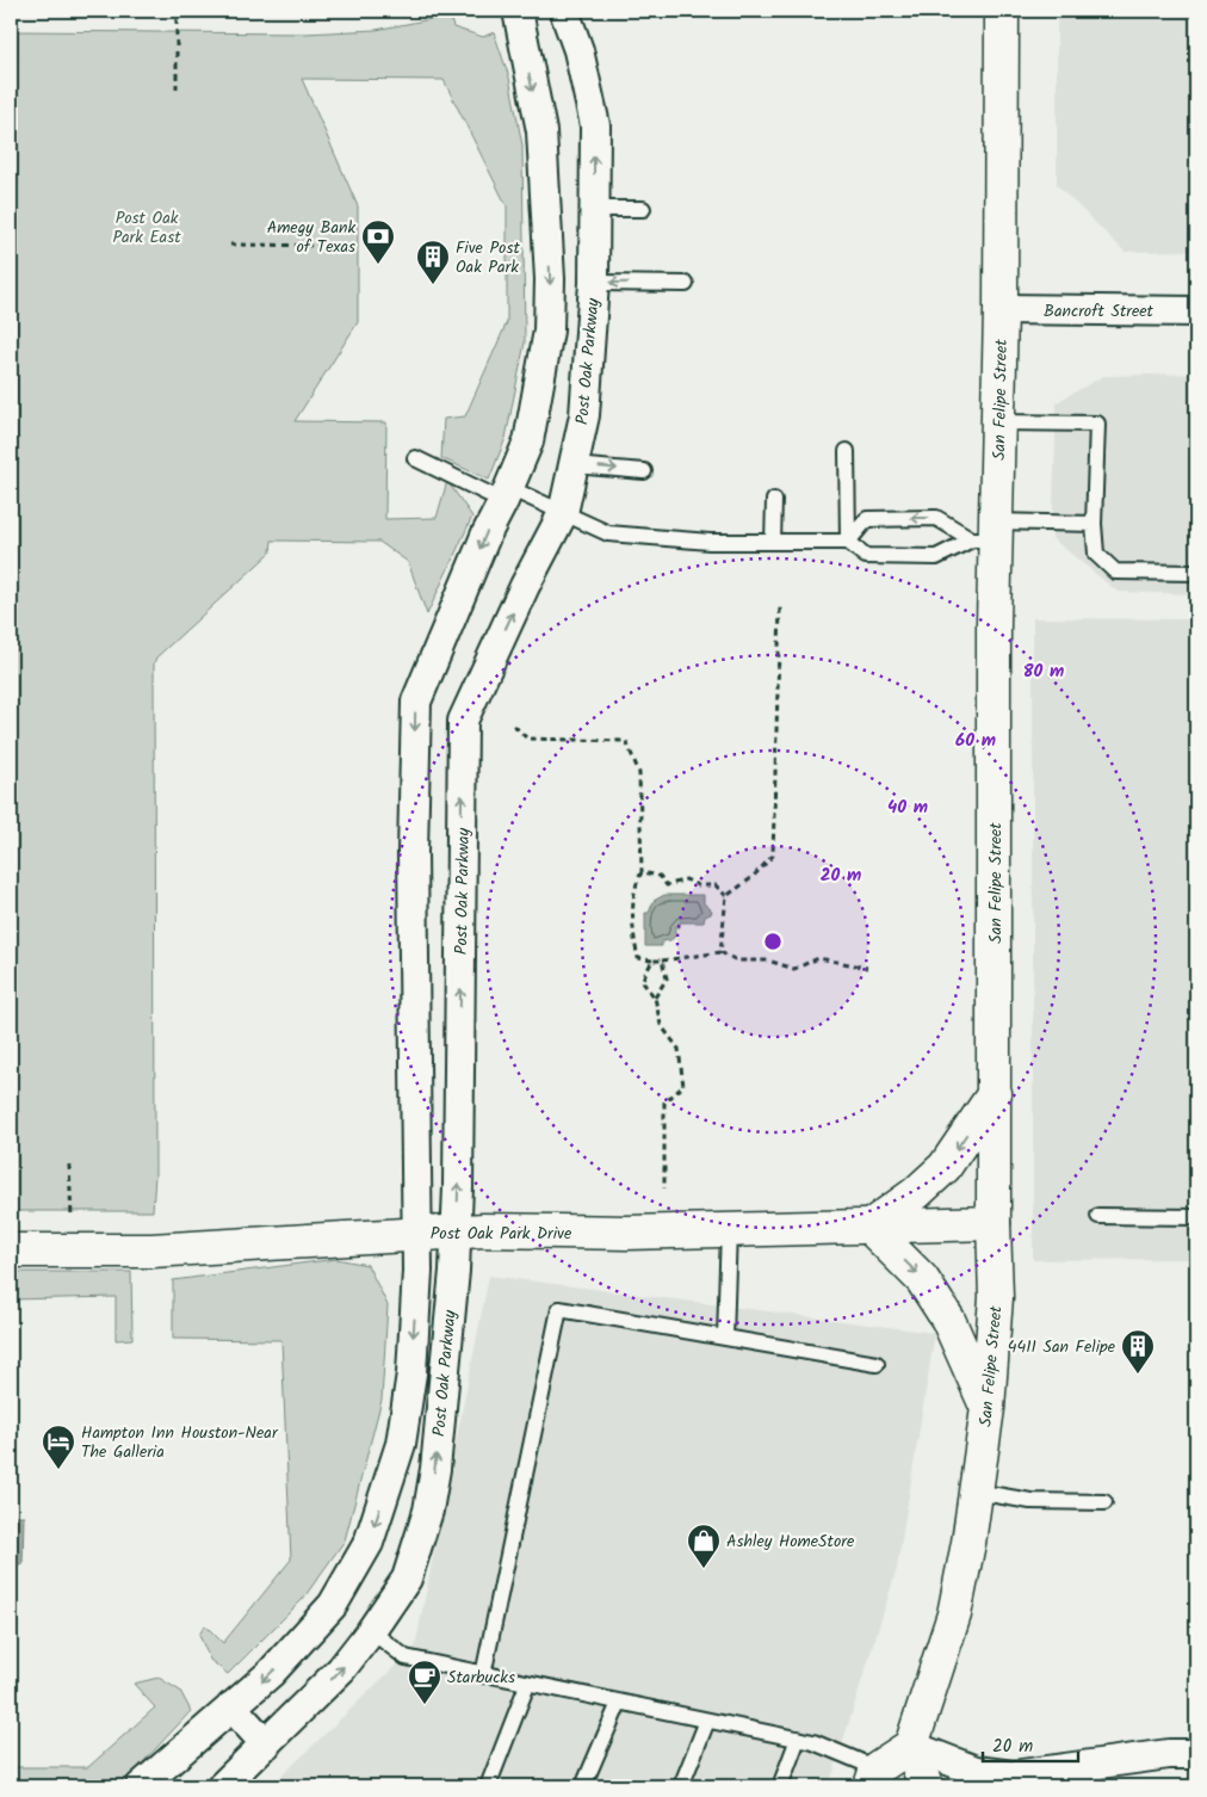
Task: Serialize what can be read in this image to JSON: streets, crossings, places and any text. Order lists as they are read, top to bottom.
{
  "streets": {
    "main road": ["San Felipe Street", "Post Oak Park Drive"],
    "street": ["Bancroft Street", "Post Oak Parkway"]
  },
  "crossings": [
    ["Bancroft Street", "San Felipe Street"],
    ["Post Oak Parkway", "Post Oak Park Drive"],
    ["San Felipe Street", "Post Oak Park Drive"]
  ],
  "parks": ["Post Oak Park East"],
  "places": {
    "bank": ["Amegy Bank of Texas"],
    "building": ["Five Post Oak Park", "4411 San Felipe"],
    "hotel": ["Hampton Inn Houston-Near The Galleria"],
    "shop": ["Ashley HomeStore"],
    "cafe": ["Starbucks"]
  },
  "scale_bar": "20 m",
  "rings": [
    "80 m",
    "60 m",
    "40 m",
    "20 m"
  ]
}
